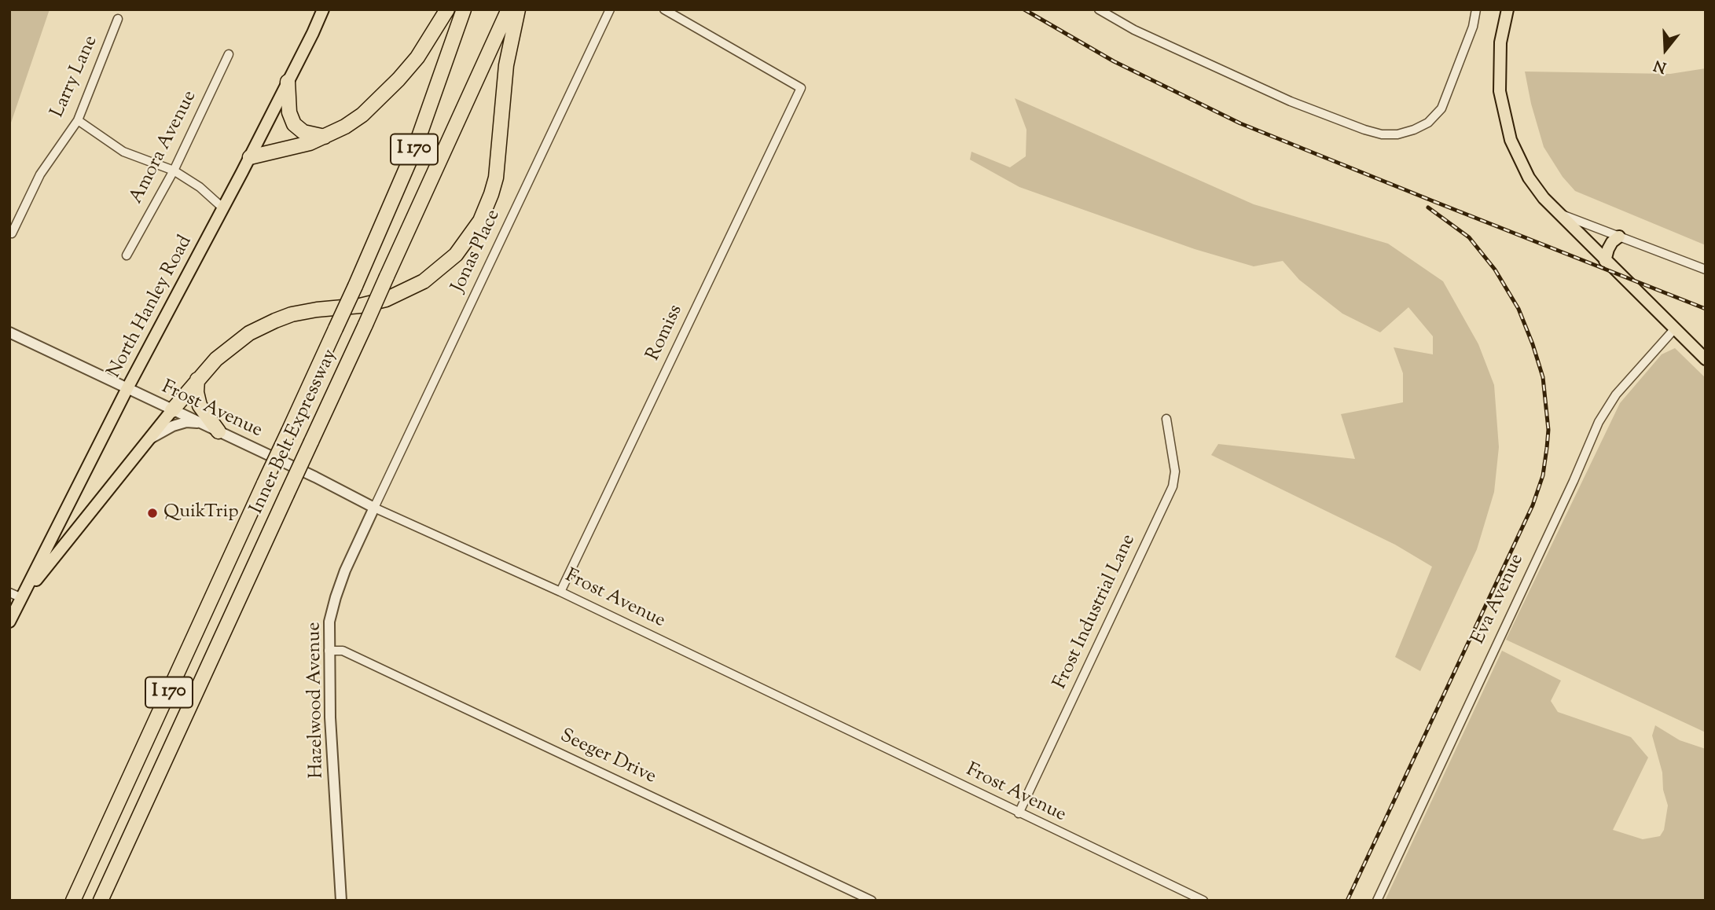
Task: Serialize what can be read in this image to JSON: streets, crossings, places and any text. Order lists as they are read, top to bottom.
{
  "streets": {
    "highway": ["I 170", "Inner Belt Expressway"],
    "main road": ["North Hanley Road"],
    "street": [
      "Larry Lane",
      "Amora Avenue",
      "Jonas Place",
      "Romiss",
      "Frost Avenue",
      "Eva Avenue",
      "Frost Industrial Lane",
      "Hazelwood Avenue",
      "Seeger Drive"
    ]
  },
  "crossings": [
    ["Jonas Place", "Frost Avenue"],
    ["Jonas Place", "Hazelwood Avenue"],
    ["North Hanley Road", "Frost Avenue"],
    ["Romiss", "Frost Avenue"],
    ["Frost Avenue", "Frost Industrial Lane"],
    ["Frost Avenue", "Hazelwood Avenue"],
    ["Hazelwood Avenue", "Seeger Drive"]
  ],
  "places": ["QuikTrip"],
  "north": "bottom"
}
